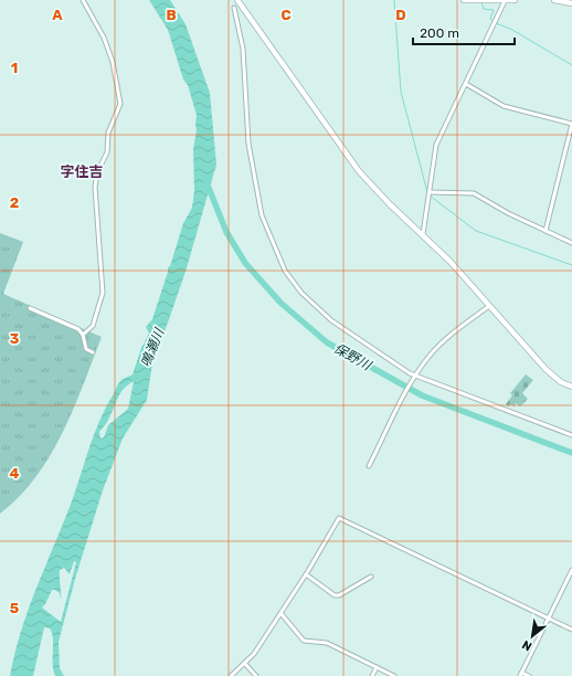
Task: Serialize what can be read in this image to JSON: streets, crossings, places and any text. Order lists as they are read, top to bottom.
{
  "districts": ["字住吉"],
  "water": ["鳴瀬川", "保野川"],
  "scale_bar": "200 m",
  "north": "bottom left",
  "grid": {
    "columns": [
      "A",
      "B",
      "C",
      "D"
    ],
    "rows": [
      "1",
      "2",
      "3",
      "4",
      "5"
    ]
  }
}
